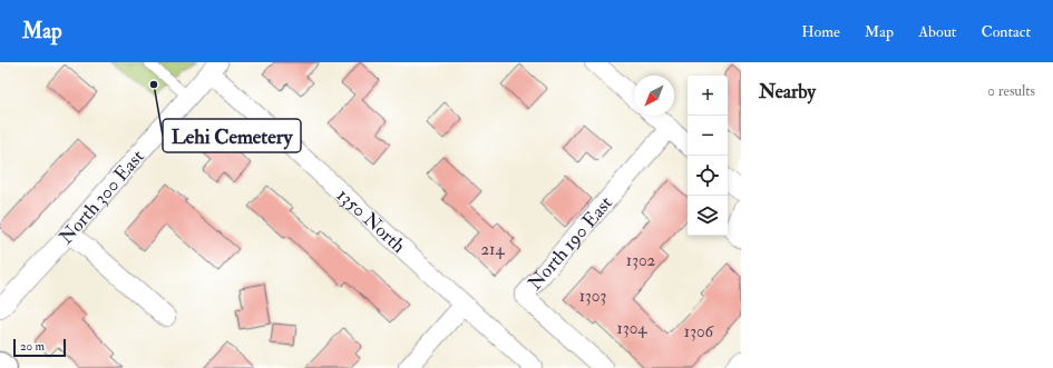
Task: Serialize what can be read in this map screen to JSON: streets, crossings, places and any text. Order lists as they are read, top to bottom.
{
  "streets": {
    "street": ["North 300 East", "1350 North", "North 190 East"]
  },
  "crossings": [
    ["North 300 East", "1350 North"]
  ],
  "places": ["Lehi Cemetery"],
  "house_numbers": [
    "214",
    "1302",
    "1303",
    "1304",
    "1306"
  ],
  "scale_bar": "20 m",
  "north": "bottom left",
  "page": {
    "header": "Map",
    "nav": [
      "Home",
      "Map",
      "About",
      "Contact"
    ],
    "heading": ["Nearby", "0 results"],
    "map_buttons": ["+", "−"],
    "scale": "20 m"
  }
}
